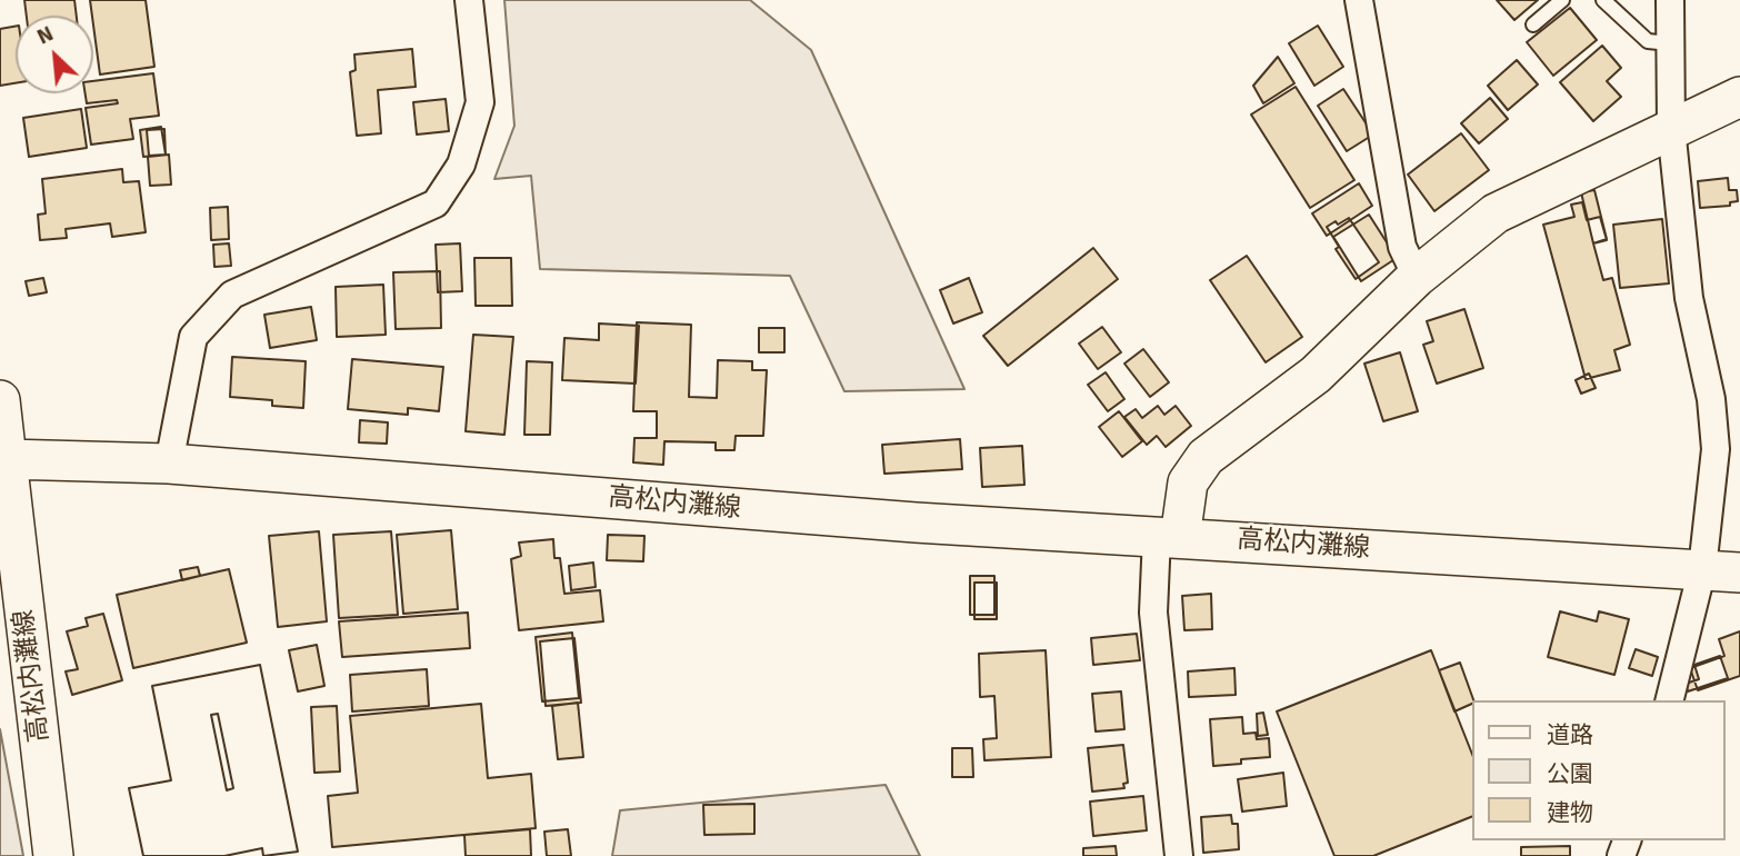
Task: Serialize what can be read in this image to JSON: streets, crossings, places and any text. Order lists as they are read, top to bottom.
{
  "streets": {
    "main road": ["高松内灘線"]
  },
  "legend": ["道路", "公園", "建物"],
  "north": "top left"
}
